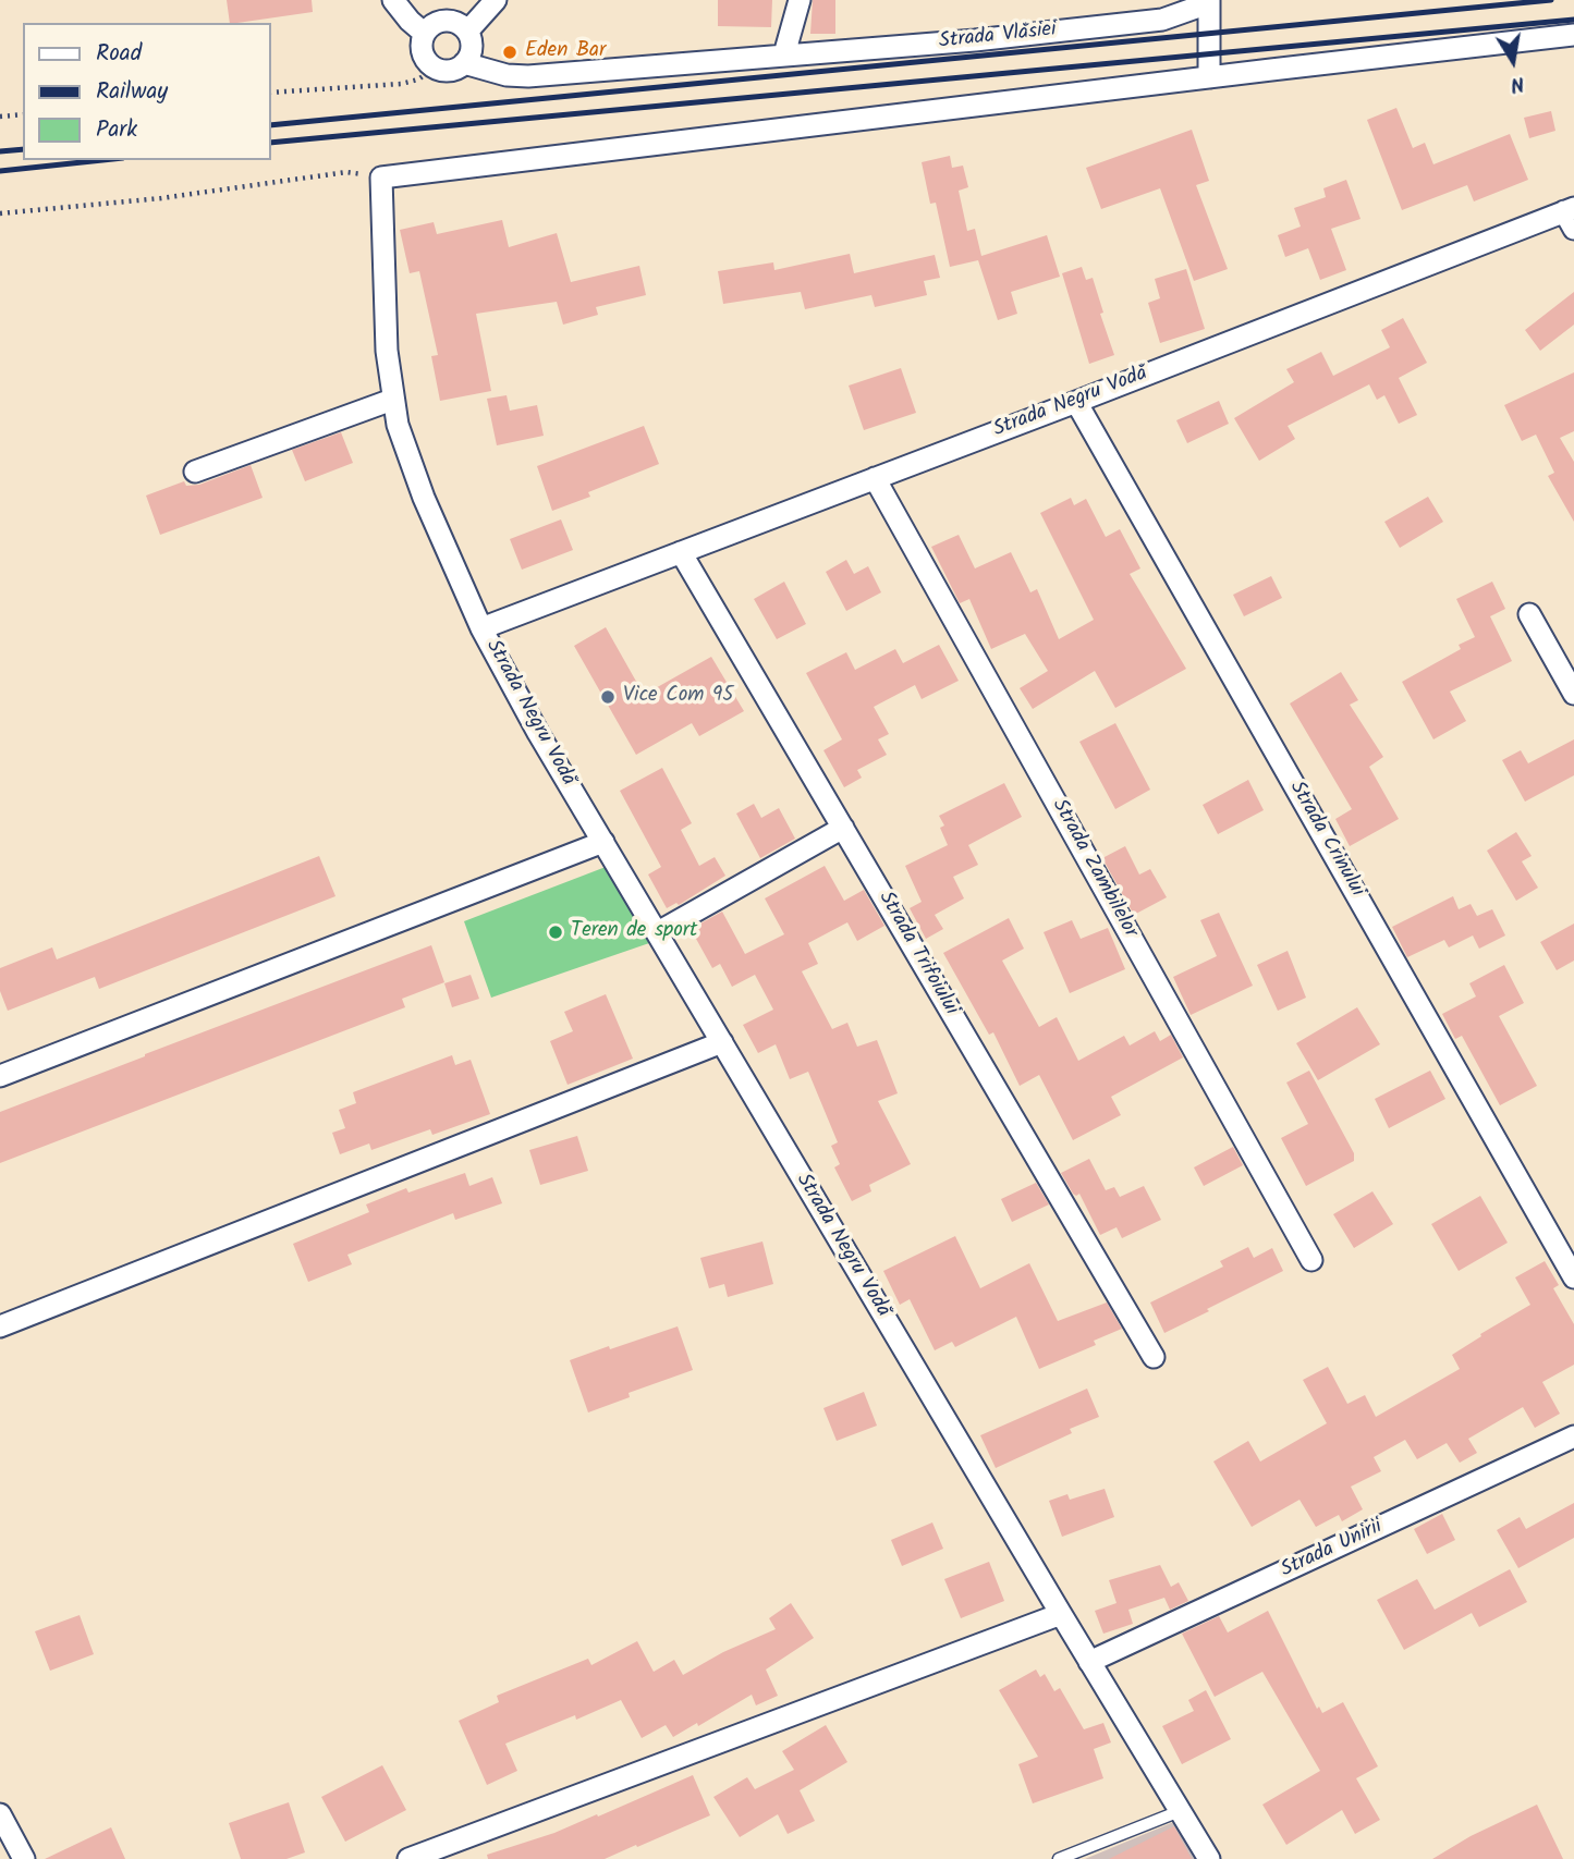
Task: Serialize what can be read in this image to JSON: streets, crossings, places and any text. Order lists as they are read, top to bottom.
{
  "streets": {
    "street": [
      "Strada Vlăsiei",
      "Strada Negru Vodă",
      "Strada Crinului",
      "Strada Zambilelor",
      "Strada Trifoiului",
      "Strada Unirii"
    ]
  },
  "crossings": [
    ["Strada Negru Vodă", "Strada Crinului"],
    ["Strada Negru Vodă", "Strada Zambilelor"],
    ["Strada Negru Vodă", "Strada Trifoiului"],
    ["Strada Negru Vodă", "Strada Unirii"]
  ],
  "places": ["Eden Bar", "Vice Com 95", "Teren de sport"],
  "legend": ["Road", "Railway", "Park"],
  "north": "bottom"
}
